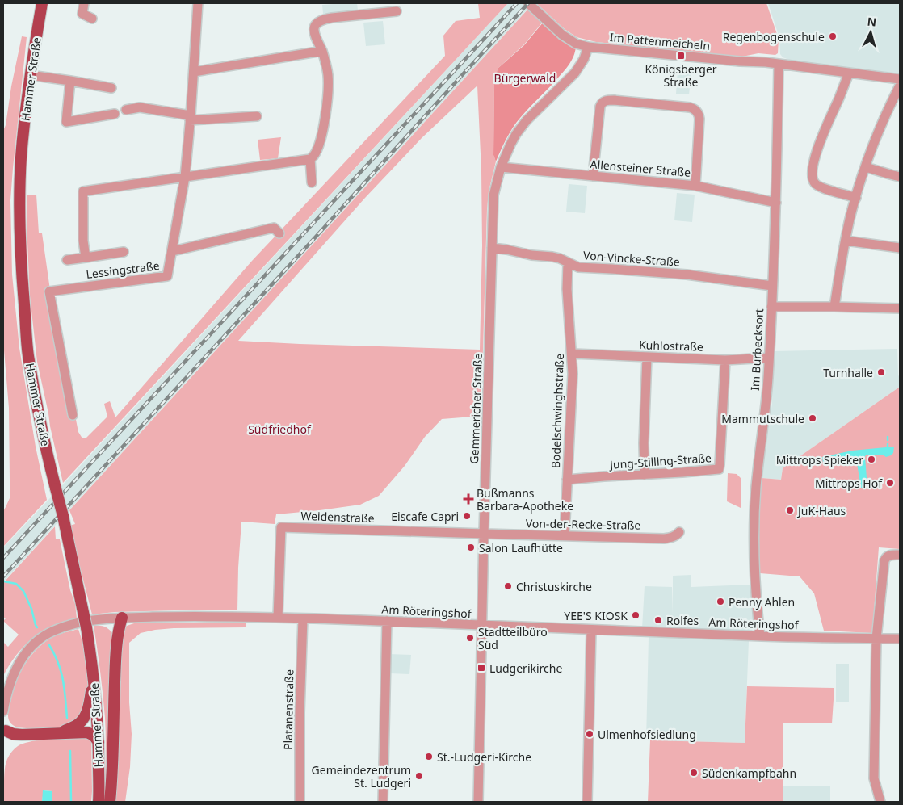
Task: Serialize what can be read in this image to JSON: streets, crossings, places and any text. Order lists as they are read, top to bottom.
{
  "streets": {
    "main road": ["Hammer Straße"],
    "street": [
      "Im Pattenmeicheln",
      "Allensteiner Straße",
      "Von-Vincke-Straße",
      "Lessingstraße",
      "Kuhlostraße",
      "Im Burbecksort",
      "Gemmericher Straße",
      "Bodelschwinghstraße",
      "Jung-Stilling-Straße",
      "Weidenstraße",
      "Von-der-Recke-Straße",
      "Am Röteringshof",
      "Platanenstraße"
    ]
  },
  "crossings": [
    ["Im Pattenmeicheln", "Im Burbecksort"],
    ["Im Pattenmeicheln", "Gemmericher Straße"],
    ["Allensteiner Straße", "Im Burbecksort"],
    ["Allensteiner Straße", "Gemmericher Straße"],
    ["Von-Vincke-Straße", "Im Burbecksort"],
    ["Von-Vincke-Straße", "Gemmericher Straße"],
    ["Von-Vincke-Straße", "Bodelschwinghstraße"],
    ["Kuhlostraße", "Im Burbecksort"],
    ["Kuhlostraße", "Bodelschwinghstraße"],
    ["Kuhlostraße", "Jung-Stilling-Straße"],
    ["Im Burbecksort", "Am Röteringshof"],
    ["Gemmericher Straße", "Weidenstraße"],
    ["Gemmericher Straße", "Von-der-Recke-Straße"],
    ["Gemmericher Straße", "Am Röteringshof"],
    ["Bodelschwinghstraße", "Jung-Stilling-Straße"],
    ["Bodelschwinghstraße", "Von-der-Recke-Straße"],
    ["Weidenstraße", "Von-der-Recke-Straße"],
    ["Weidenstraße", "Am Röteringshof"],
    ["Am Röteringshof", "Platanenstraße"]
  ],
  "parks": ["Bürgerwald", "Südfriedhof"],
  "places": {
    "other": [
      "Regenbogenschule",
      "Turnhalle",
      "Mammutschule",
      "Mittrops Spieker",
      "Mittrops Hof",
      "JuK-Haus",
      "Eiscafe Capri",
      "Salon Laufhütte",
      "Christuskirche",
      "Penny Ahlen",
      "YEE'S KIOSK",
      "Rolfes",
      "Stadtteilbüro Süd",
      "Ulmenhofsiedlung",
      "St.-Ludgeri-Kirche",
      "Südenkampfbahn",
      "Gemeindezentrum St. Ludgeri"
    ],
    "transit": ["Königsberger Straße", "Ludgerikirche"],
    "health": ["Bußmanns Barbara-Apotheke"]
  },
  "north": "top"
}
